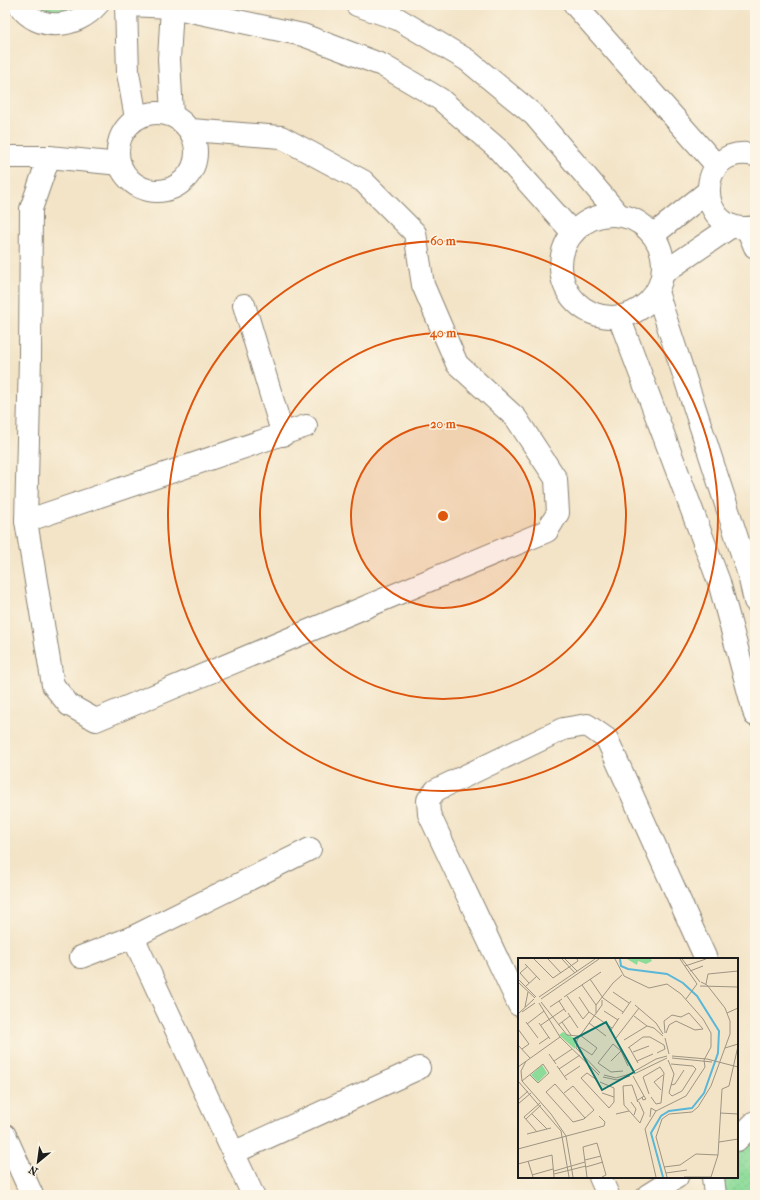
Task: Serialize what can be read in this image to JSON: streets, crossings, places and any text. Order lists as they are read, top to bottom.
{
  "north": "bottom left",
  "rings": ["60 m", "40 m", "20 m"]
}
